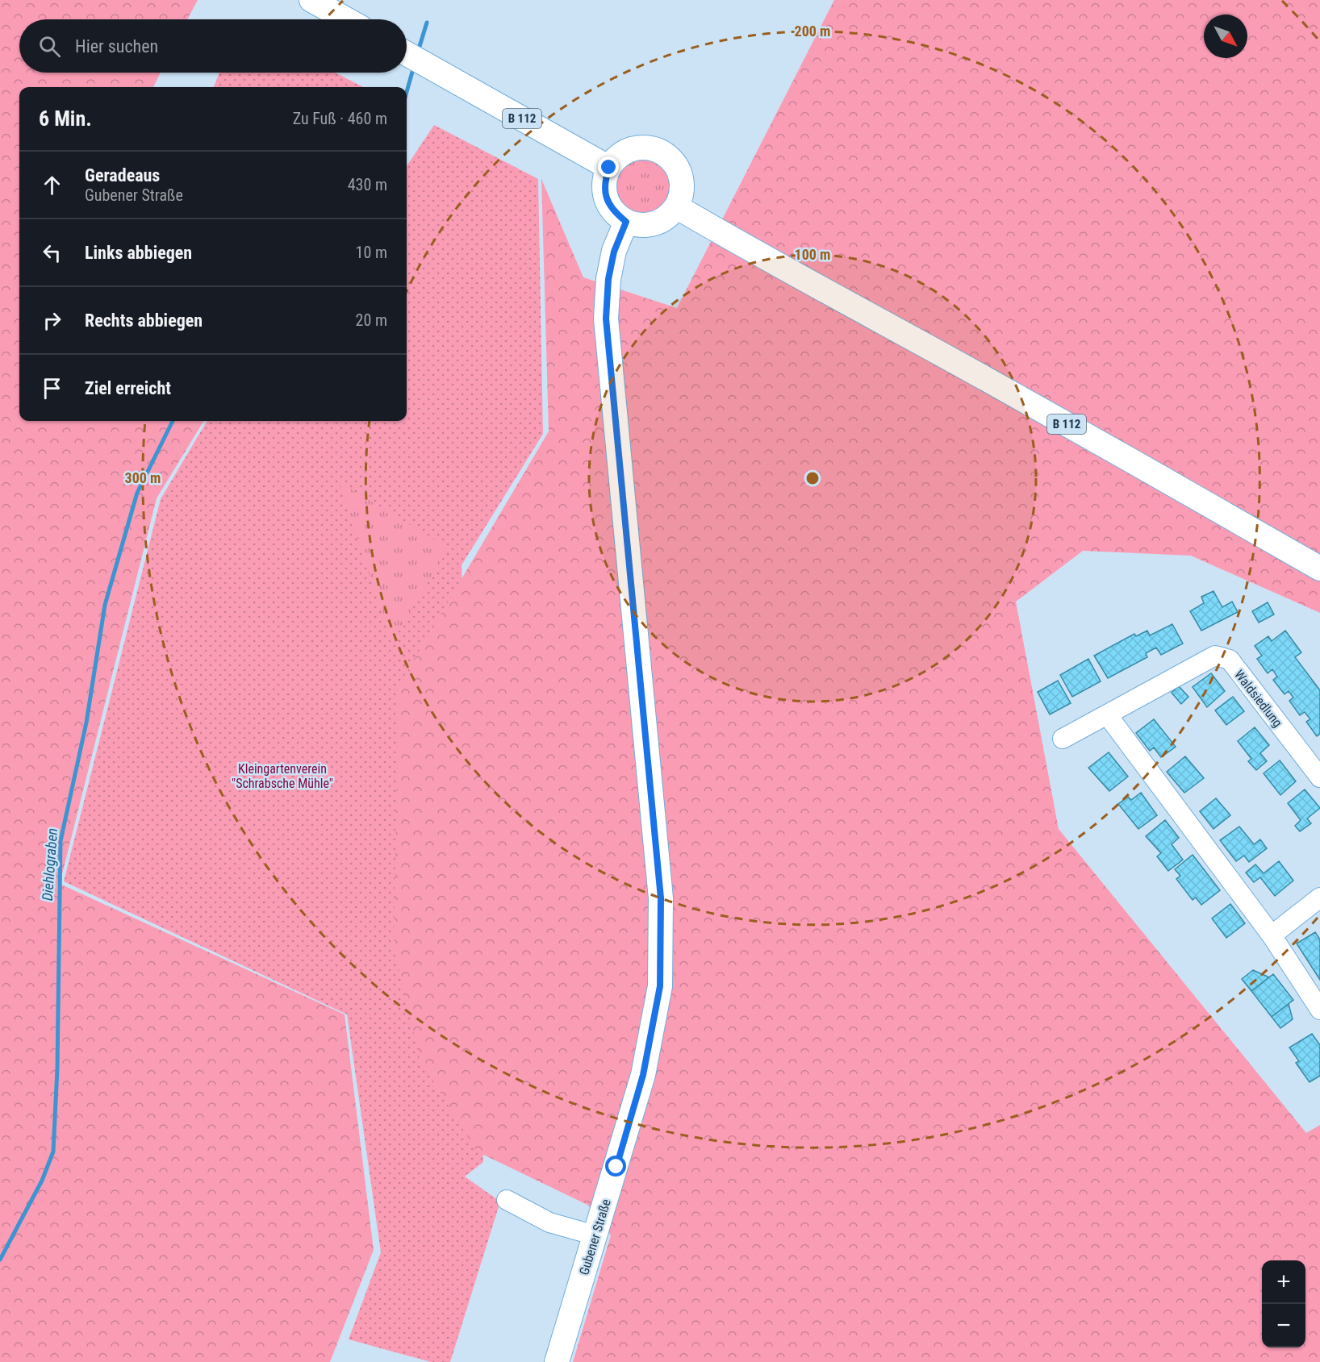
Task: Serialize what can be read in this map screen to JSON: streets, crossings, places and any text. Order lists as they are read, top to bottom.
{
  "streets": {
    "main road": ["B 112", "Gubener Straße"],
    "street": ["Waldsiedlung"]
  },
  "crossings": [
    ["B 112", "Gubener Straße"]
  ],
  "water": ["Diehlograben"],
  "parks": ["Kleingartenverein \"Schrabsche Mühle\""],
  "north": "bottom right",
  "page": {
    "search": "Hier suchen",
    "heading": ["6 Min.", "Zu Fuß · 460 m"],
    "list": [
      ["Geradeaus", "Gubener Straße", "430 m"],
      ["Links abbiegen", "10 m"],
      ["Rechts abbiegen", "20 m"],
      "Ziel erreicht"
    ],
    "map_buttons": ["+", "−"]
  },
  "rings": ["200 m", "100 m", "300 m"]
}
